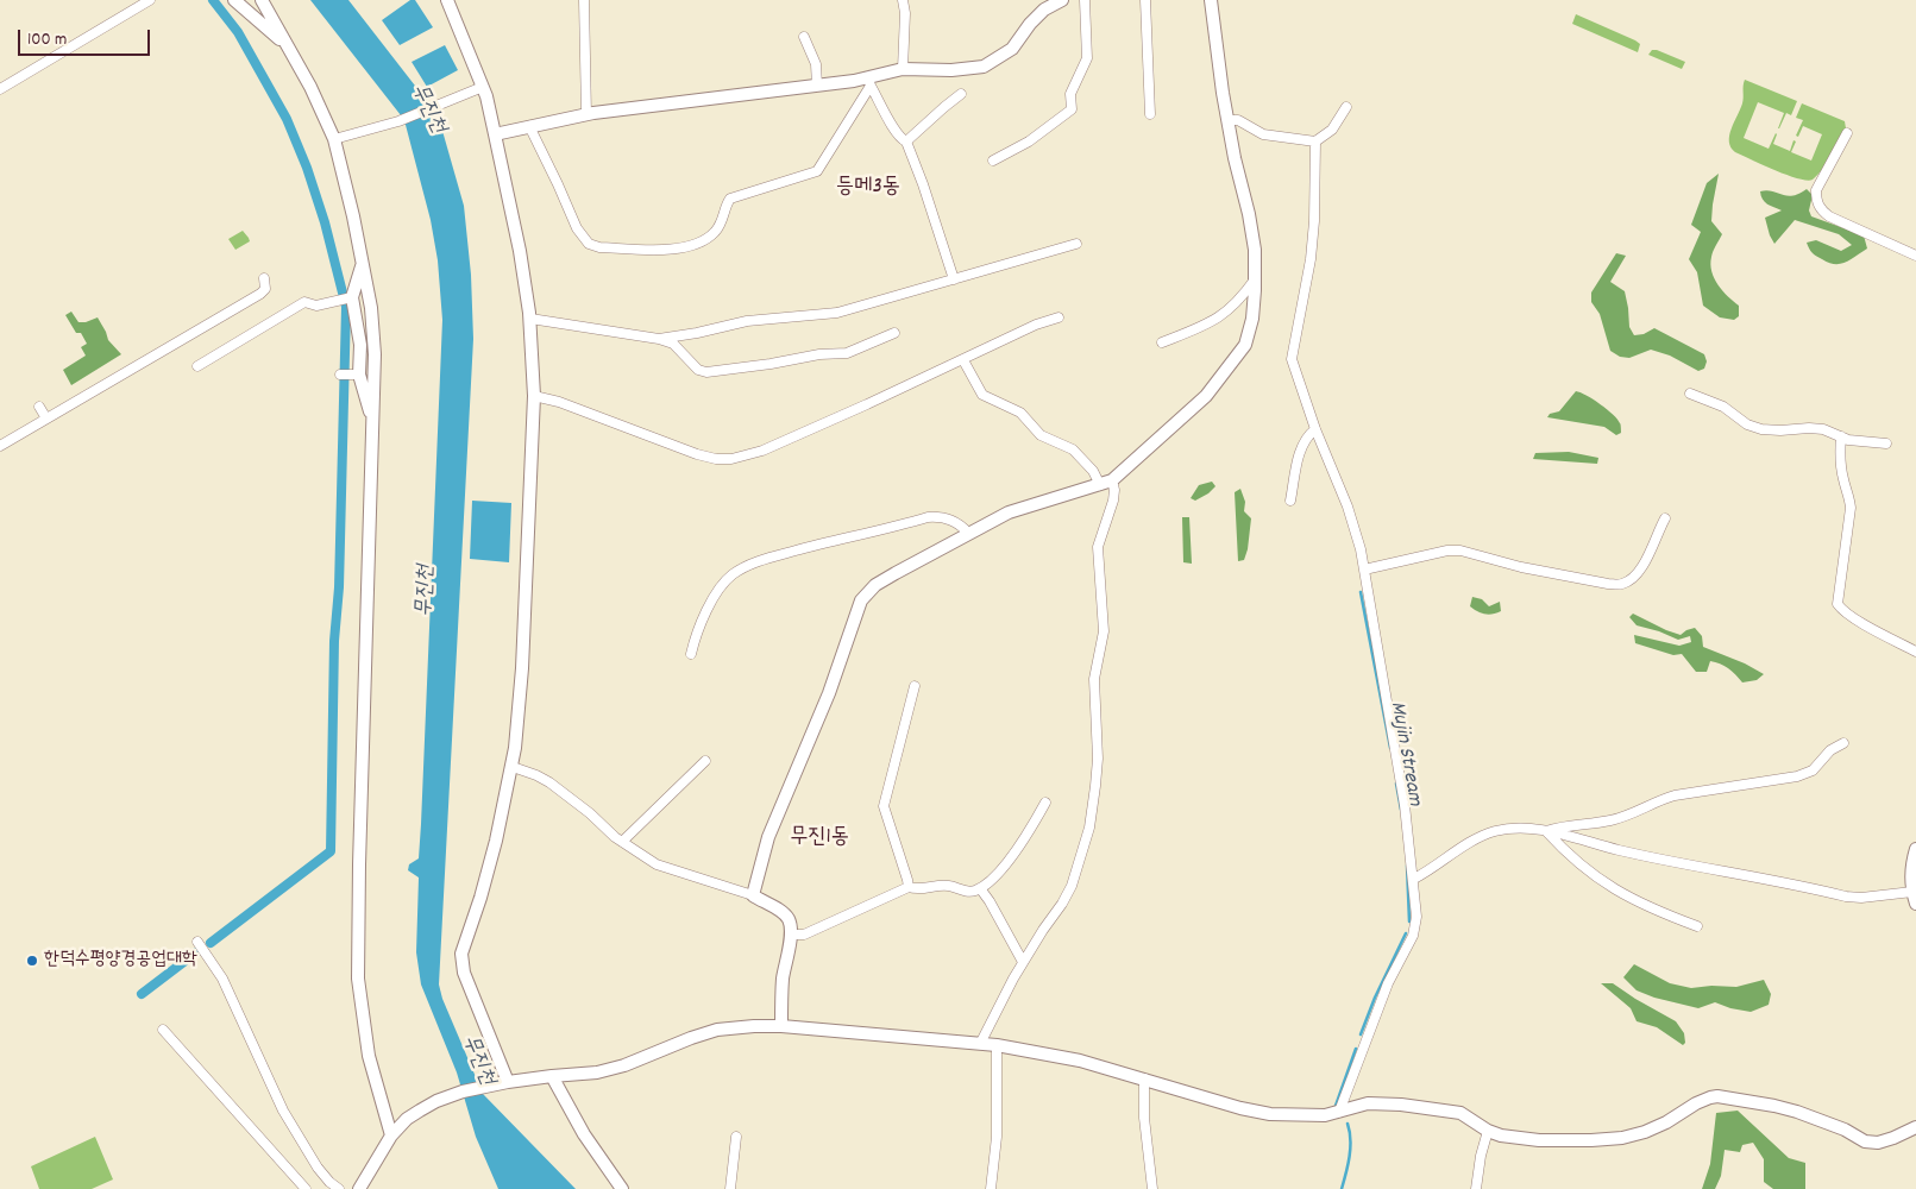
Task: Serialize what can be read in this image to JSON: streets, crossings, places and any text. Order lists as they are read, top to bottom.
{
  "districts": ["등메3동", "무진1동"],
  "water": ["무진천", "Mujin Stream"],
  "places": ["한덕수평양경공업대학"],
  "scale_bar": "100 m"
}
